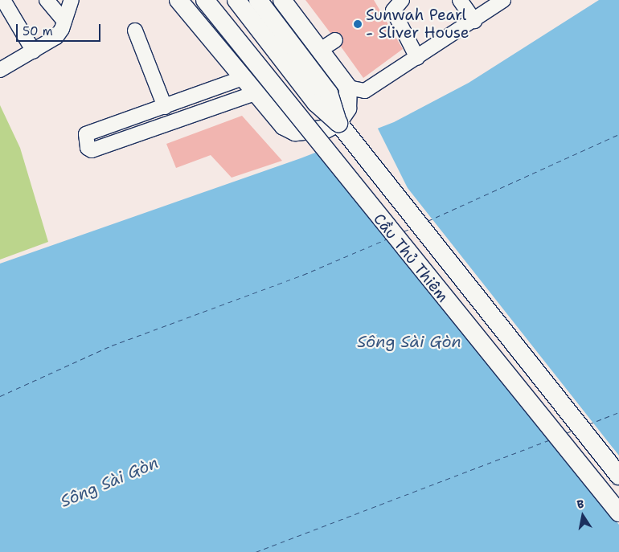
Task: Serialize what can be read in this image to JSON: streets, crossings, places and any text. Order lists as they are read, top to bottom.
{
  "streets": {
    "main road": ["Cầu Thủ Thiêm"]
  },
  "water": ["Sông Sài Gòn"],
  "places": ["Sunwah Pearl - Sliver House"],
  "scale_bar": "50 m",
  "north": "top"
}
